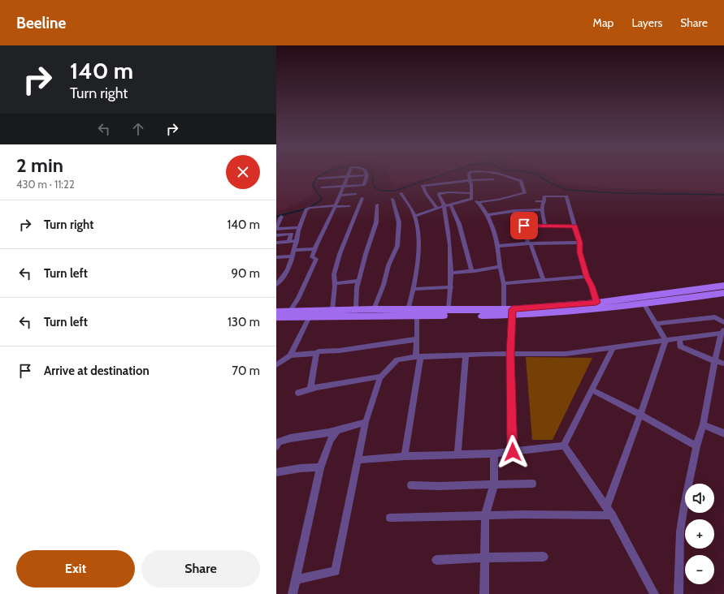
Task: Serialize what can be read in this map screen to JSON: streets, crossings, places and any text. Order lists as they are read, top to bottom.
{
  "page": {
    "header": "Beeline",
    "nav": ["Map", "Layers", "Share"],
    "turn": ["140 m", "Turn right"],
    "heading": ["2 min", "430 m · 11:22"],
    "list": [
      {
        "name": "Turn right",
        "value": "140 m"
      },
      {
        "name": "Turn left",
        "value": "90 m"
      },
      {
        "name": "Turn left",
        "value": "130 m"
      },
      {
        "name": "Arrive at destination",
        "value": "70 m"
      }
    ],
    "map_buttons": ["+", "−"],
    "buttons": ["Exit", "Share"]
  }
}
